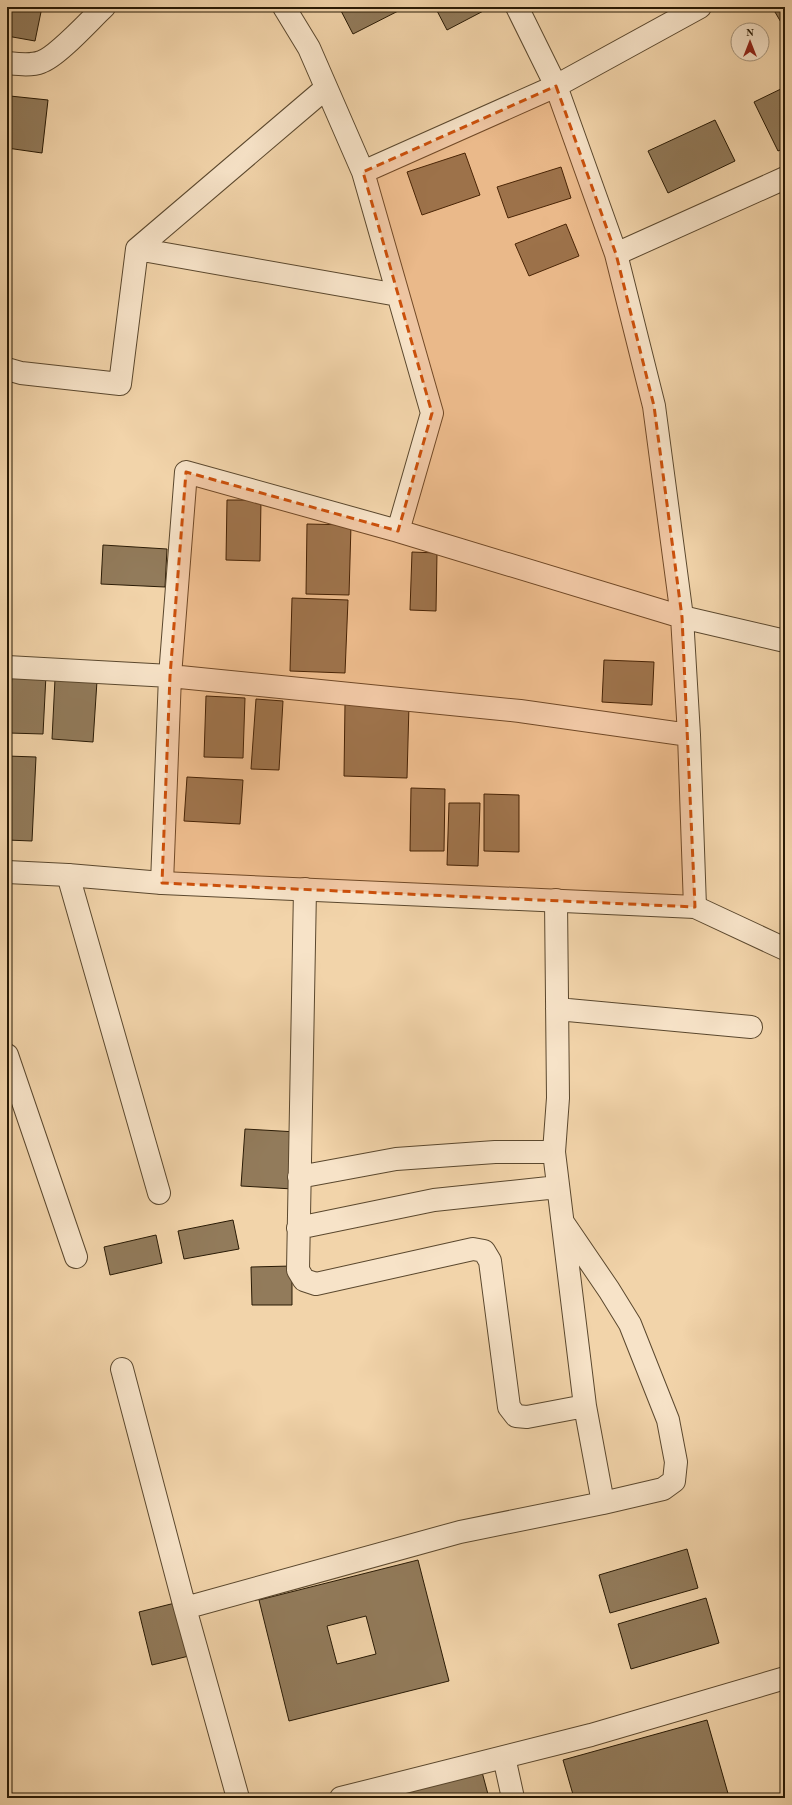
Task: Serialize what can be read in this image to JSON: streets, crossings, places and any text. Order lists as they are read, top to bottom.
{
  "north": "top"
}
